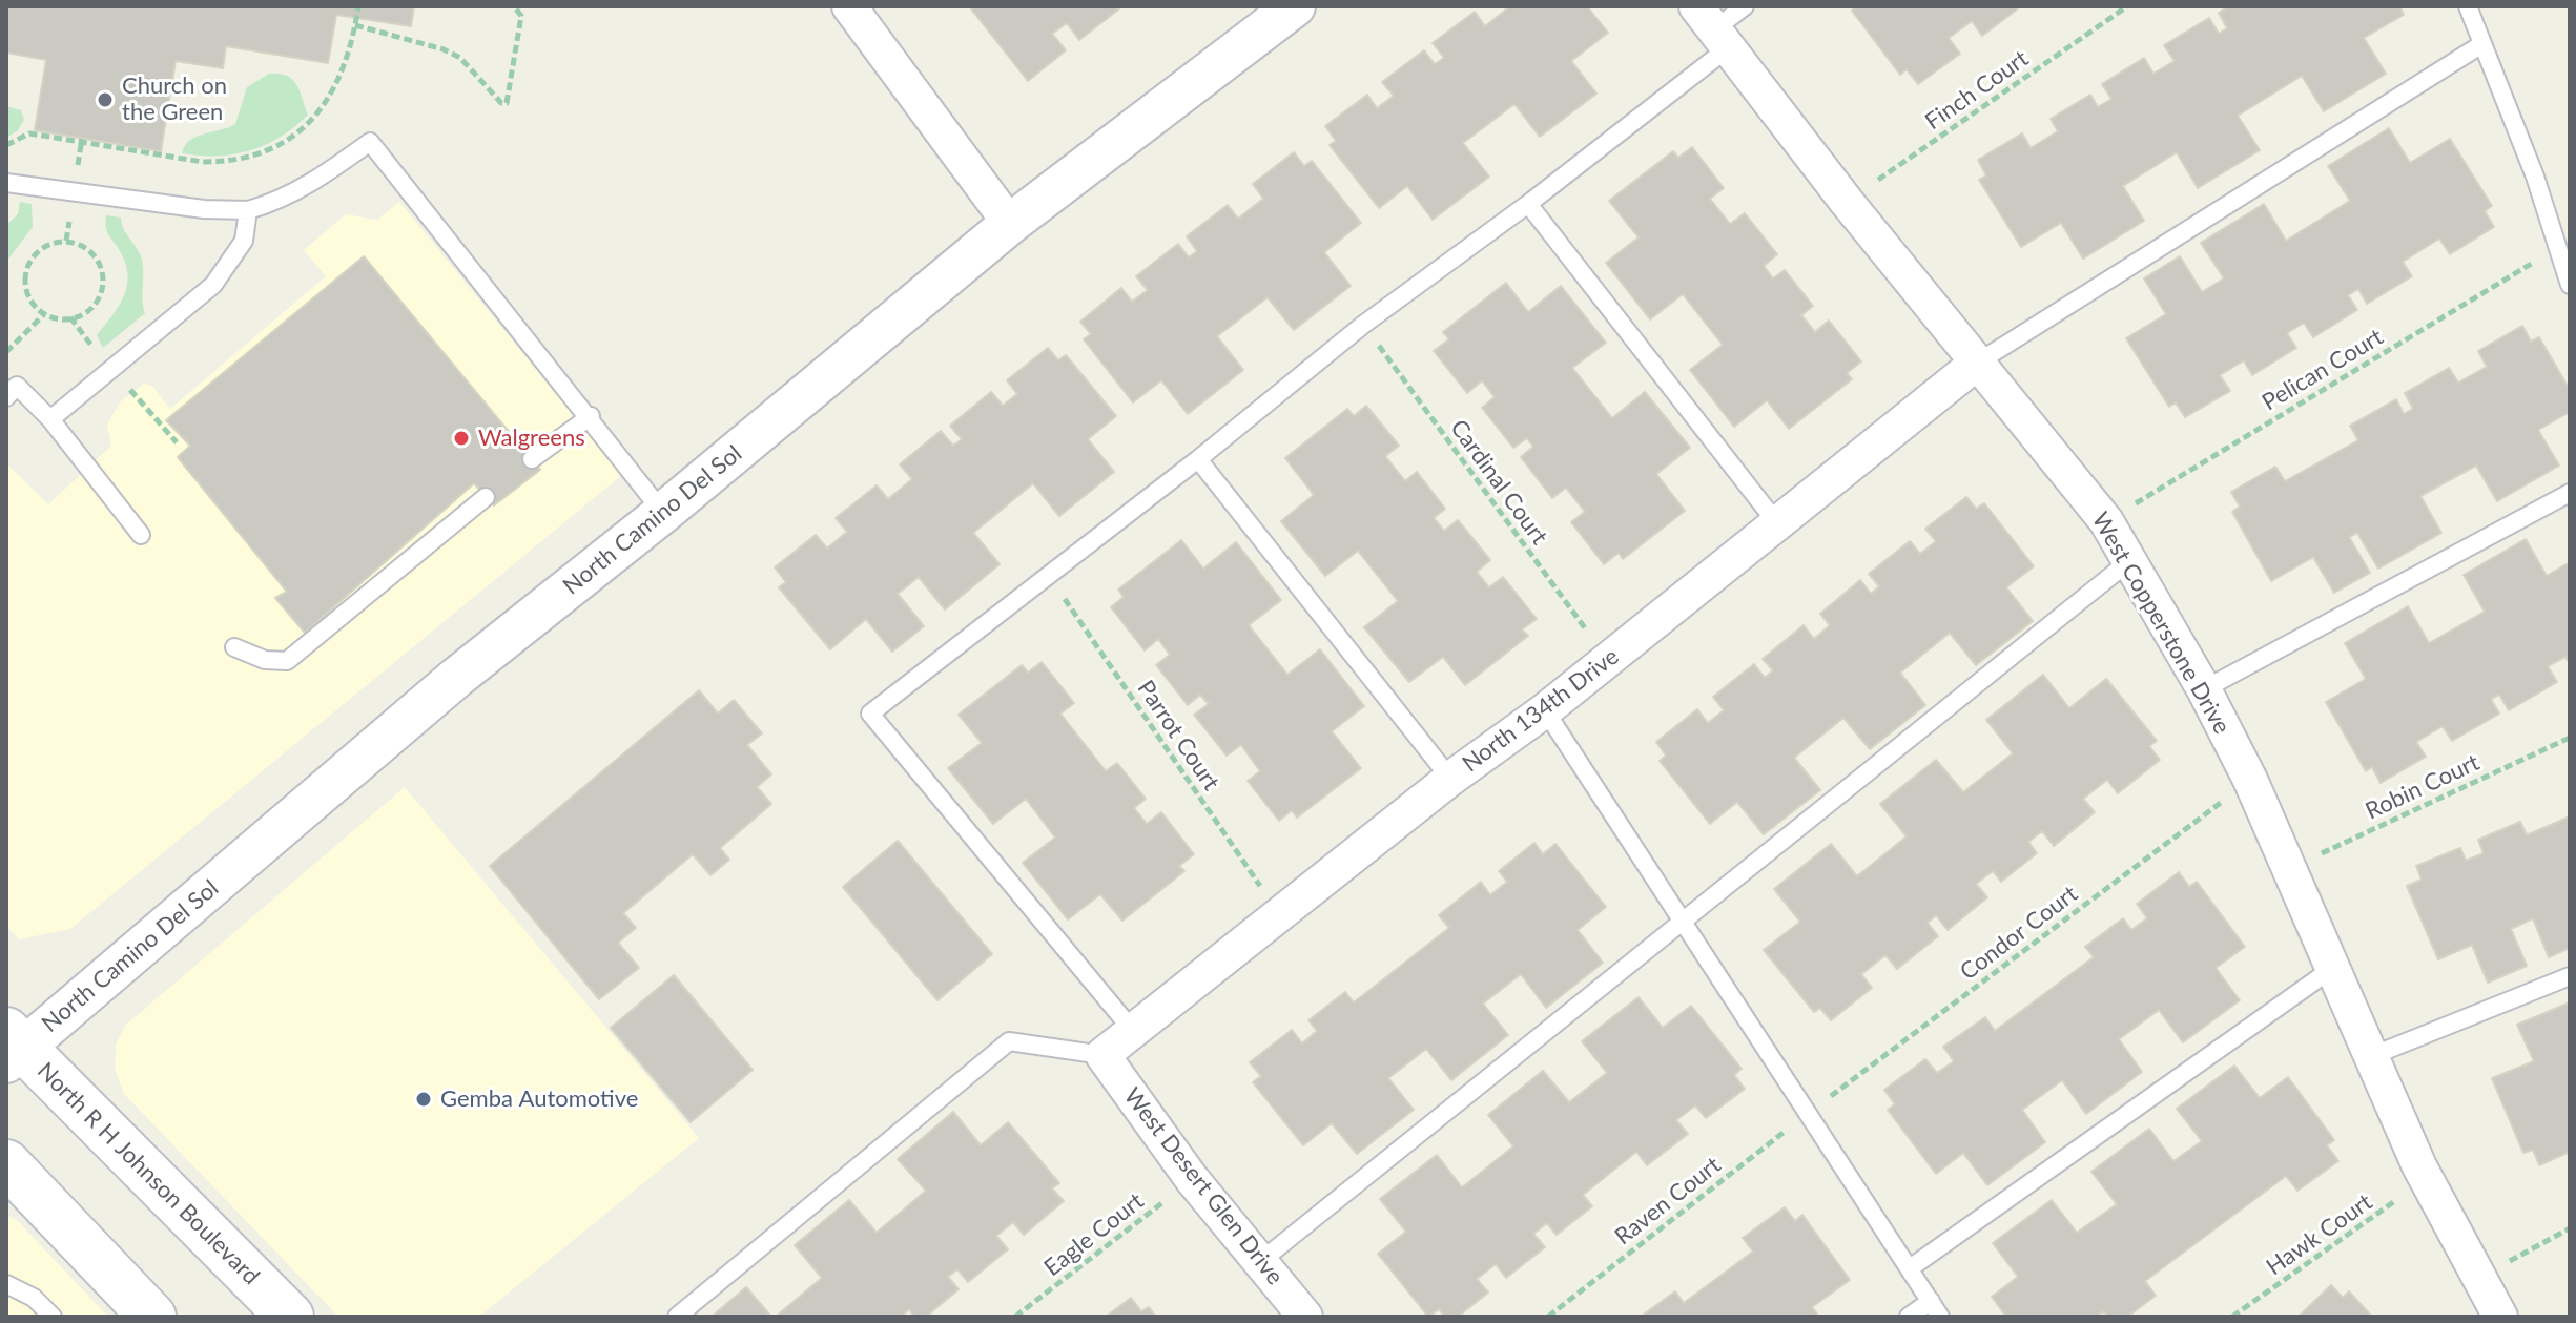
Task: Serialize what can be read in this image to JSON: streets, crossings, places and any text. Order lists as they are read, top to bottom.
{
  "streets": {
    "main road": ["North R H Johnson Boulevard"],
    "street": [
      "North Camino Del Sol",
      "West Copperstone Drive",
      "North 134th Drive",
      "West Desert Glen Drive"
    ],
    "path": [
      "Finch Court",
      "Pelican Court",
      "Cardinal Court",
      "Parrot Court",
      "Robin Court",
      "Condor Court",
      "Raven Court",
      "Eagle Court",
      "Hawk Court"
    ]
  },
  "crossings": [
    ["Finch Court", "West Copperstone Drive"],
    ["Pelican Court", "West Copperstone Drive"],
    ["Cardinal Court", "North 134th Drive"],
    ["North Camino Del Sol", "North R H Johnson Boulevard"],
    ["West Copperstone Drive", "North 134th Drive"],
    ["West Copperstone Drive", "Robin Court"],
    ["West Copperstone Drive", "Condor Court"],
    ["West Copperstone Drive", "Hawk Court"],
    ["North 134th Drive", "Parrot Court"],
    ["North 134th Drive", "West Desert Glen Drive"],
    ["Condor Court", "Raven Court"],
    ["West Desert Glen Drive", "Eagle Court"]
  ],
  "places": ["Church on the Green", "Walgreens", "Gemba Automotive"]
}
